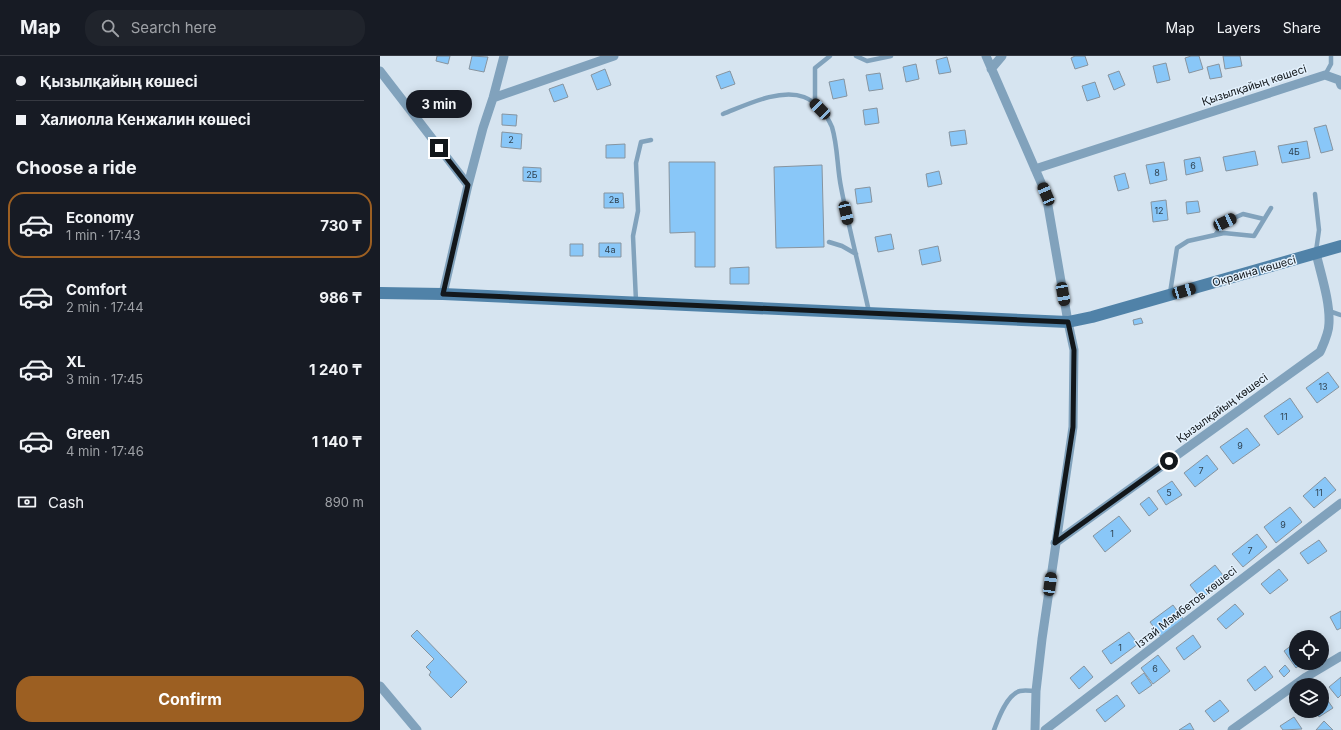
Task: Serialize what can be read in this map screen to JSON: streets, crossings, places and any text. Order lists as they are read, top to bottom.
{
  "streets": {
    "street": ["Қызылқайың көшесі", "Окраина көшесі", "Ізтай Мәмбетов көшесі"]
  },
  "crossings": [
    ["Қызылқайың көшесі", "Окраина көшесі"]
  ],
  "house_numbers": [
    "2",
    "4Б",
    "6",
    "8",
    "2Б",
    "2в",
    "12",
    "4а",
    "13",
    "11",
    "9",
    "7",
    "5",
    "11",
    "9",
    "1",
    "7",
    "1",
    "6"
  ],
  "page": {
    "header": "Map",
    "search": "Search here",
    "nav": ["Map", "Layers", "Share"],
    "banner": ["Қызылқайың көшесі", "Халиолла Кенжалин көшесі"],
    "bubble": "3 min",
    "heading": "Choose a ride",
    "list": [
      {
        "name": "Economy",
        "note": "1 min · 17:43",
        "value": "730 ₸"
      },
      {
        "name": "Comfort",
        "note": "2 min · 17:44",
        "value": "986 ₸"
      },
      {
        "name": "XL",
        "note": "3 min · 17:45",
        "value": "1 240 ₸"
      },
      {
        "name": "Green",
        "note": "4 min · 17:46",
        "value": "1 140 ₸"
      }
    ],
    "pay": ["Cash", "890 m"],
    "buttons": "Confirm"
  }
}
